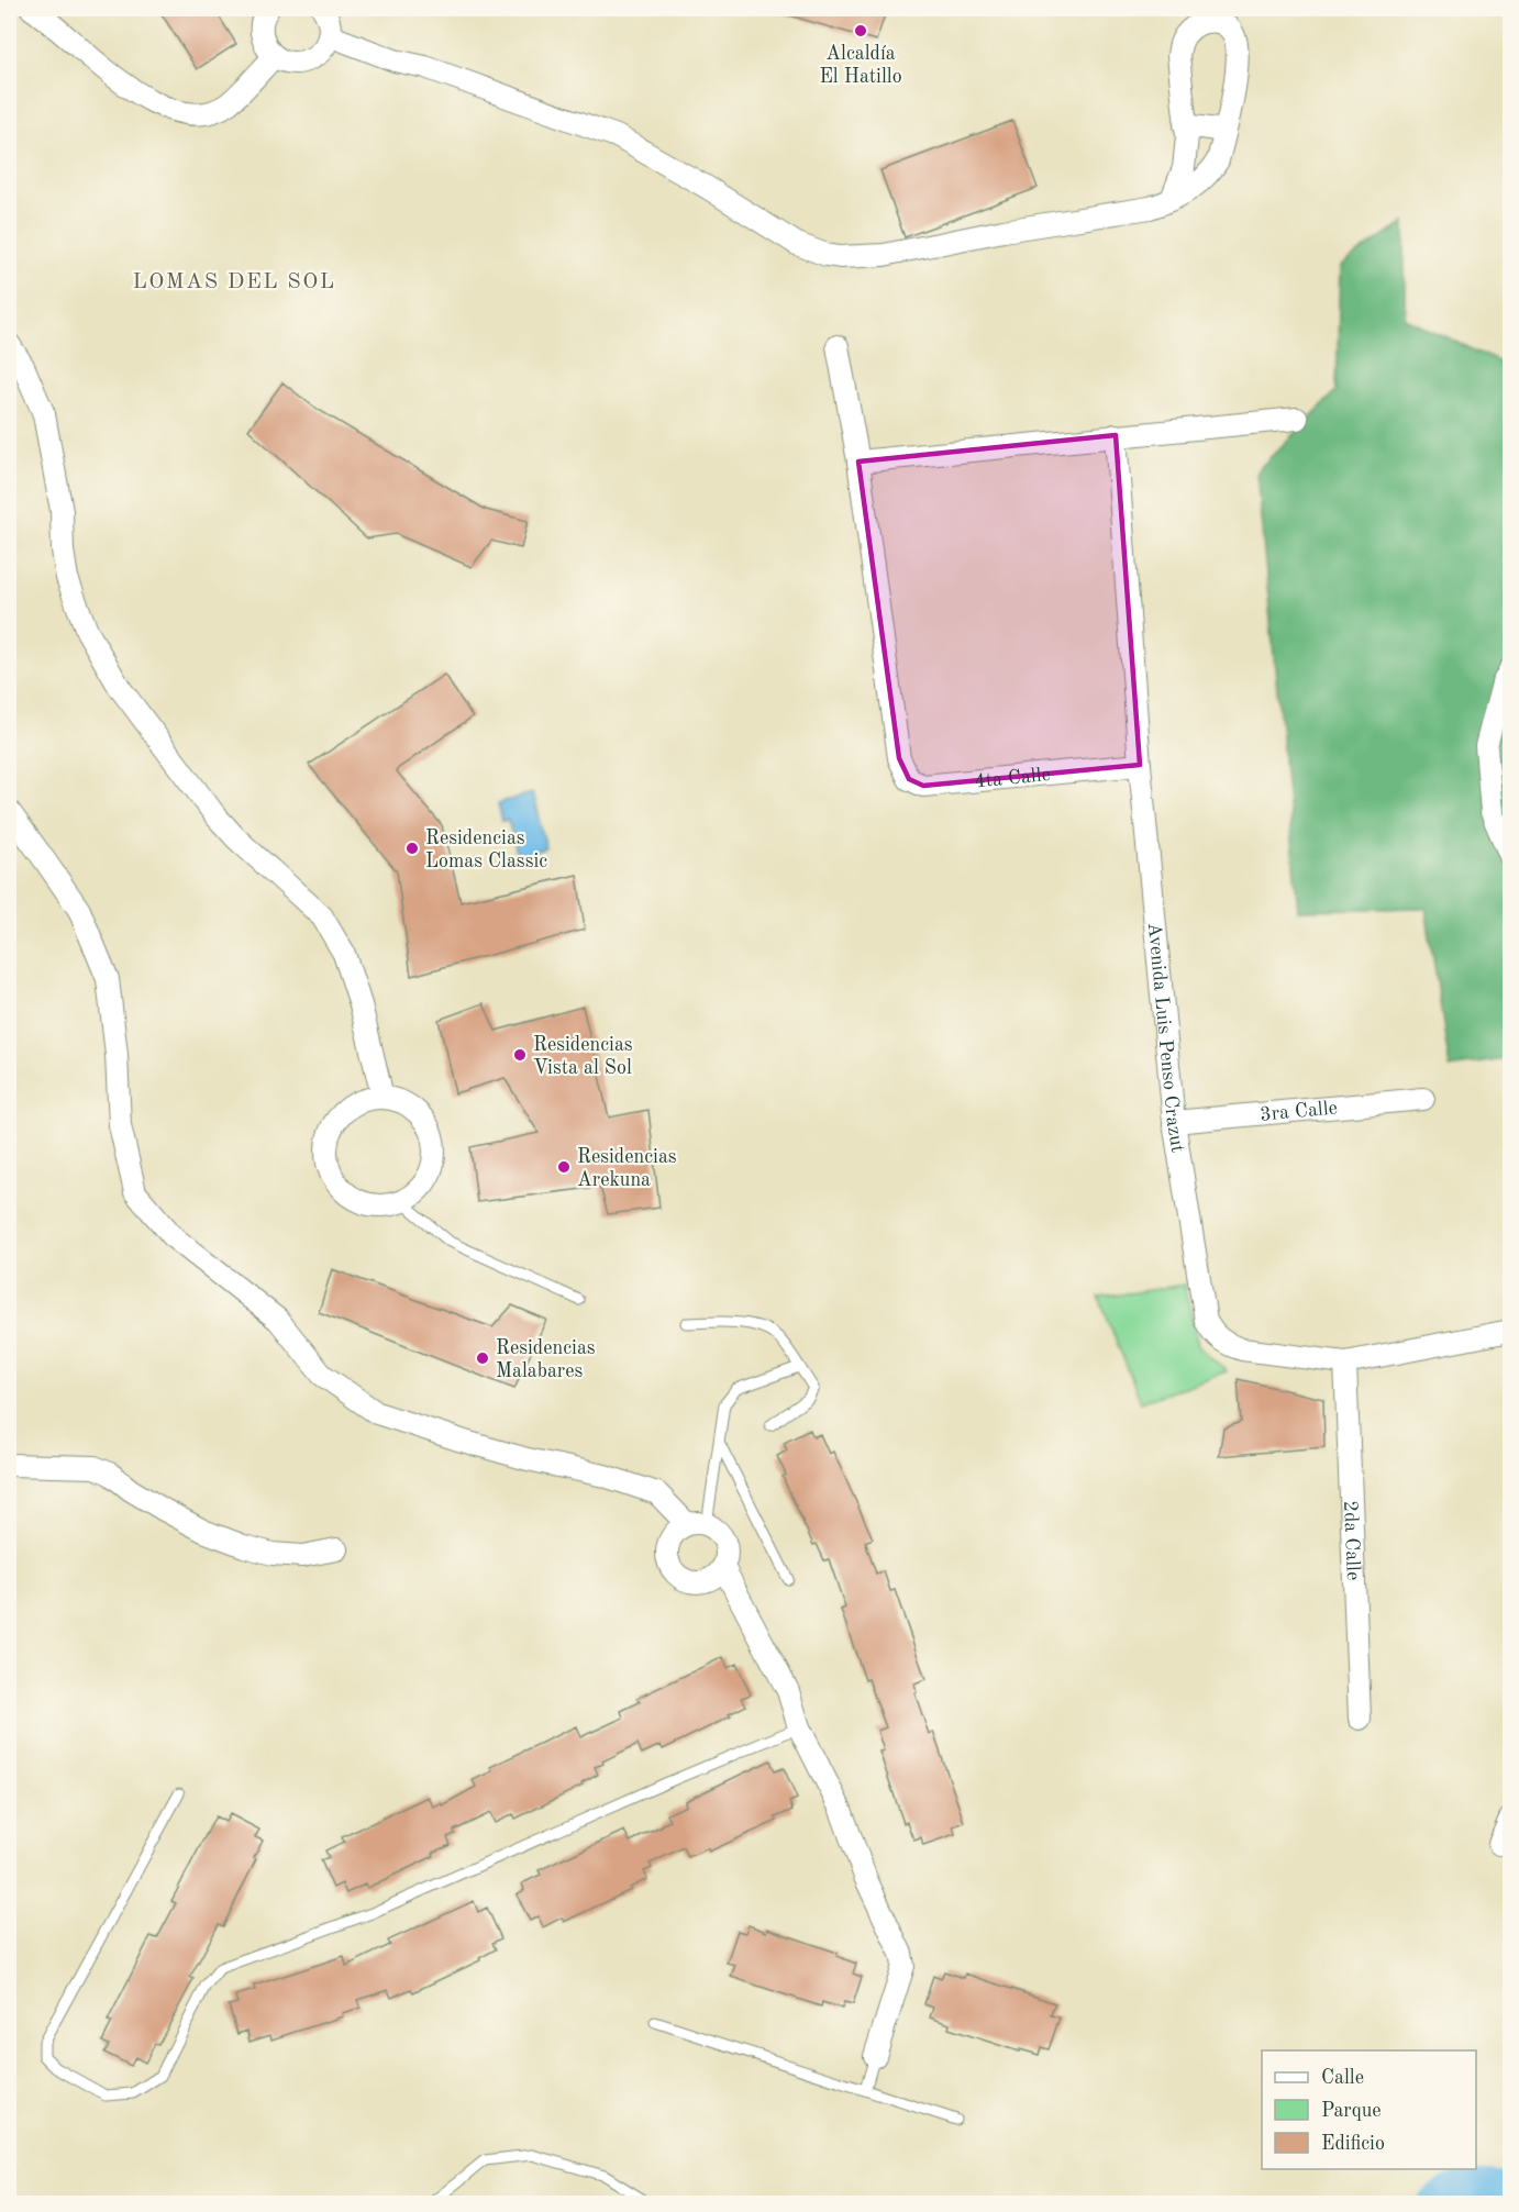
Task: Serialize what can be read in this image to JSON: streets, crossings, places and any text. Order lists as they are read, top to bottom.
{
  "streets": {
    "street": [
      "4ta Calle",
      "Avenida Luis Penso Crazut",
      "3ra Calle",
      "2da Calle"
    ]
  },
  "crossings": [
    ["4ta Calle", "Avenida Luis Penso Crazut"],
    ["Avenida Luis Penso Crazut", "3ra Calle"],
    ["Avenida Luis Penso Crazut", "2da Calle"]
  ],
  "districts": ["LOMAS DEL SOL"],
  "places": [
    "Alcaldía El Hatillo",
    "Residencias Lomas Classic",
    "Residencias Vista al Sol",
    "Residencias Arekuna",
    "Residencias Malabares"
  ],
  "legend": ["Calle", "Parque", "Edificio"]
}
